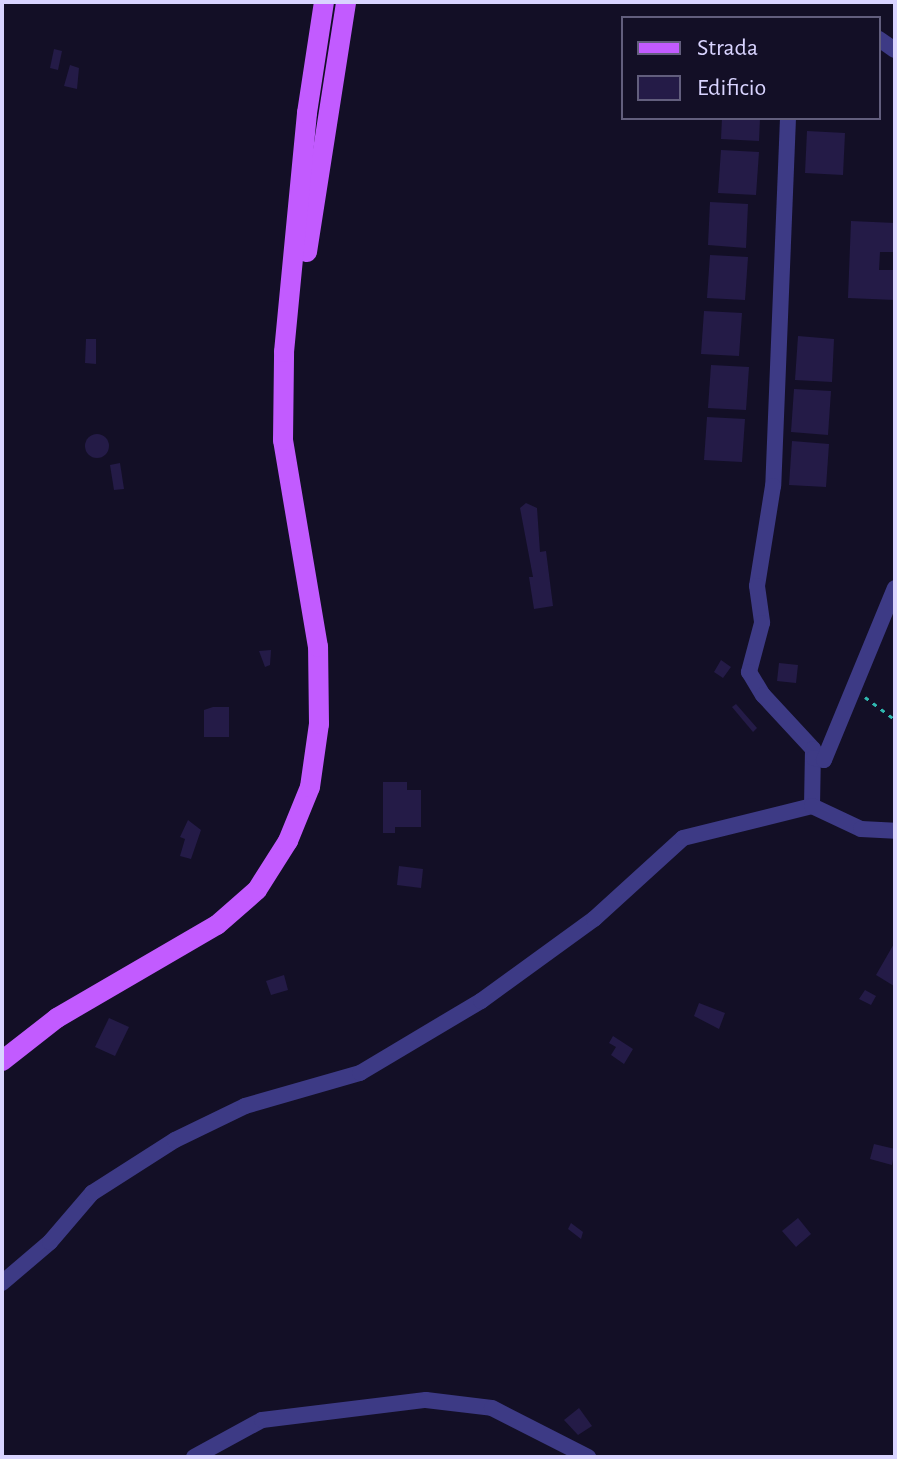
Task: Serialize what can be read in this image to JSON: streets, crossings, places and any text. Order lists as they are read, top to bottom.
{
  "legend": ["Strada", "Edificio"]
}
